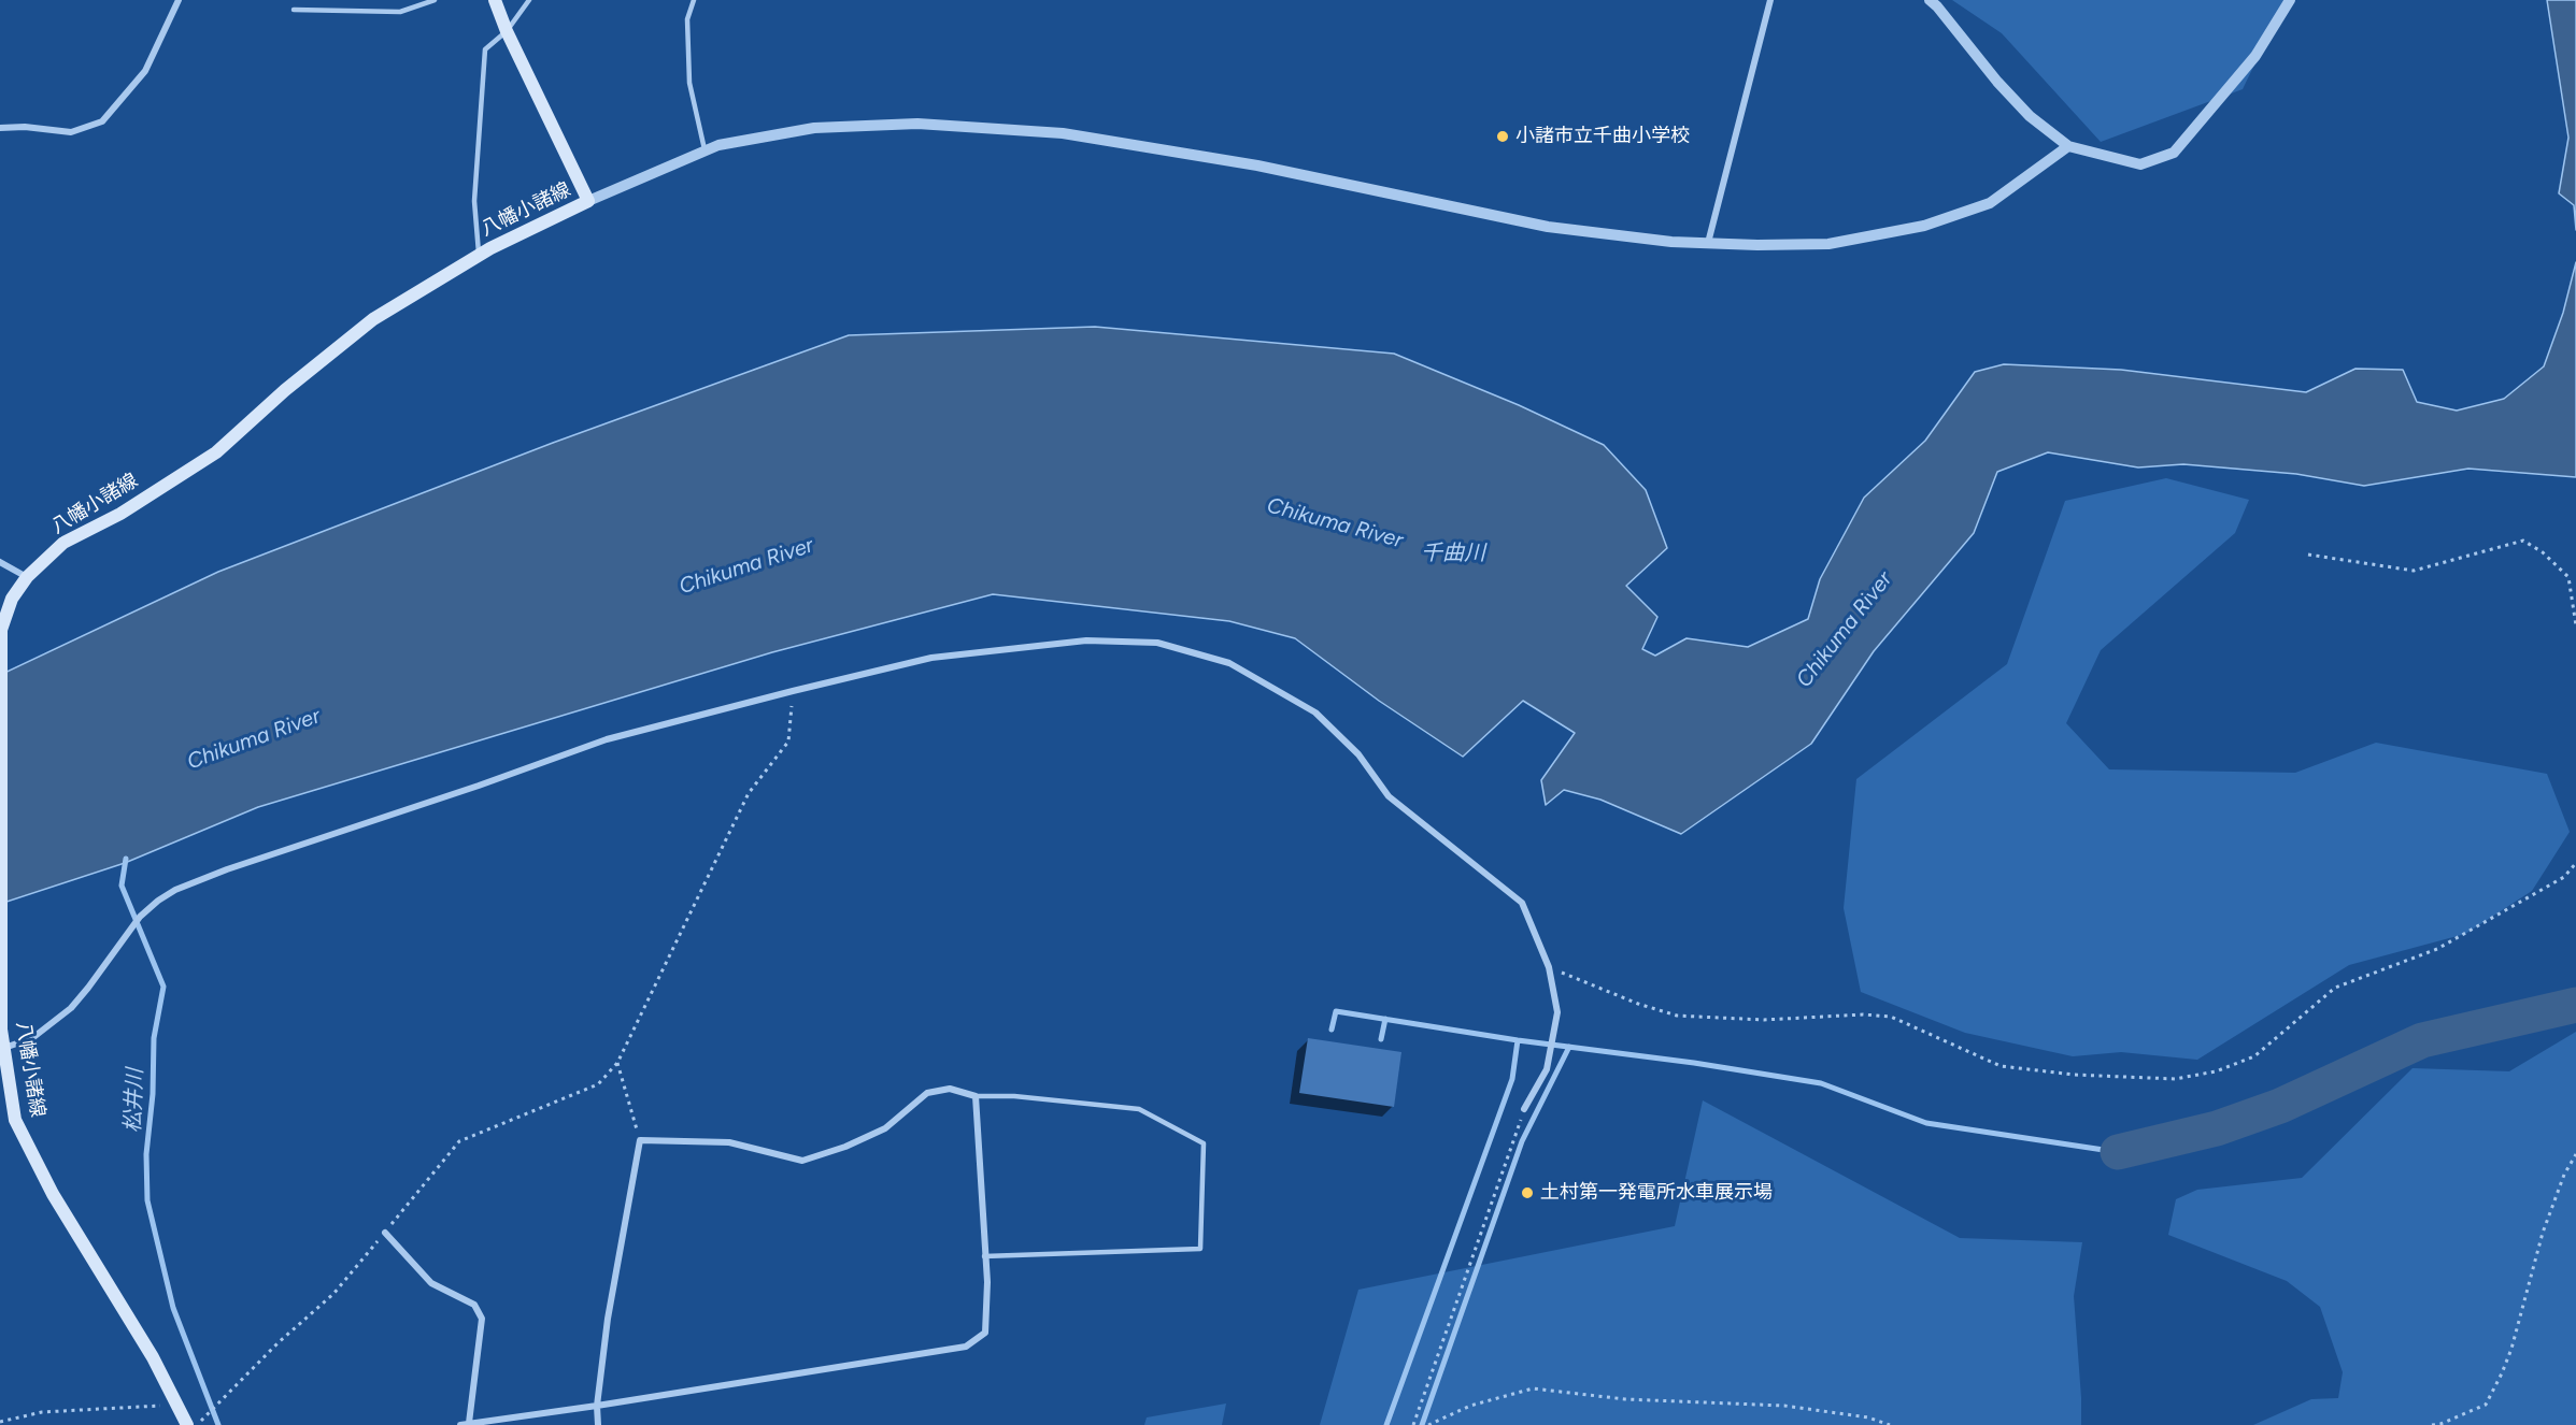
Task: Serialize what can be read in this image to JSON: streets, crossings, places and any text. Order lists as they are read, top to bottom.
{
  "streets": {
    "main road": ["八幡小諸線"]
  },
  "water": ["Chikuma River", "千曲川", "松井川"],
  "places": ["小諸市立千曲小学校", "土村第一発電所水車展示場"]
}
